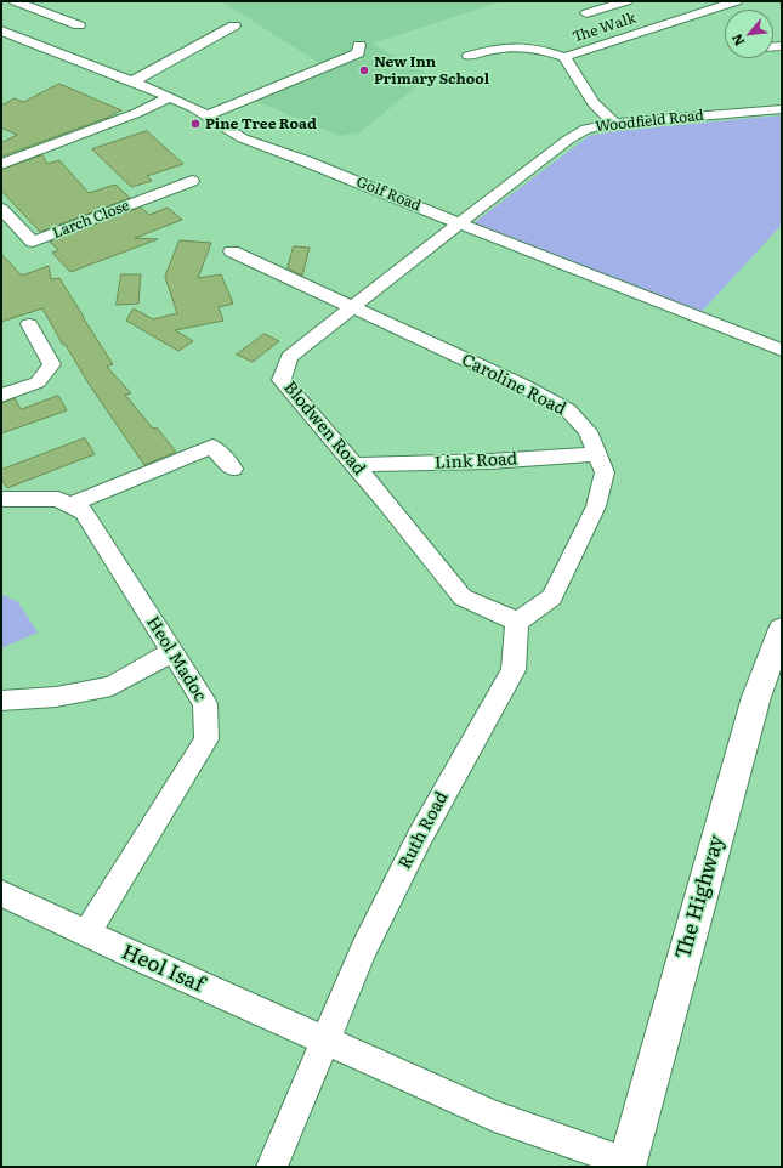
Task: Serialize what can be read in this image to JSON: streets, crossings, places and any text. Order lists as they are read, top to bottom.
{
  "streets": {
    "street": [
      "The Walk",
      "Woodfield Road",
      "Golf Road",
      "Larch Close",
      "Caroline Road",
      "Blodwen Road",
      "Link Road",
      "Heol Madoc",
      "Ruth Road",
      "The Highway",
      "Heol Isaf"
    ]
  },
  "crossings": [
    ["The Walk", "Woodfield Road"],
    ["Woodfield Road", "Golf Road"],
    ["Woodfield Road", "Blodwen Road"],
    ["Golf Road", "Blodwen Road"],
    ["Caroline Road", "Blodwen Road"],
    ["Caroline Road", "Link Road"],
    ["Caroline Road", "Ruth Road"],
    ["Blodwen Road", "Link Road"],
    ["Blodwen Road", "Ruth Road"],
    ["Heol Madoc", "Heol Isaf"],
    ["Ruth Road", "Heol Isaf"]
  ],
  "places": ["New Inn Primary School", "Pine Tree Road"],
  "north": "bottom left"
}
